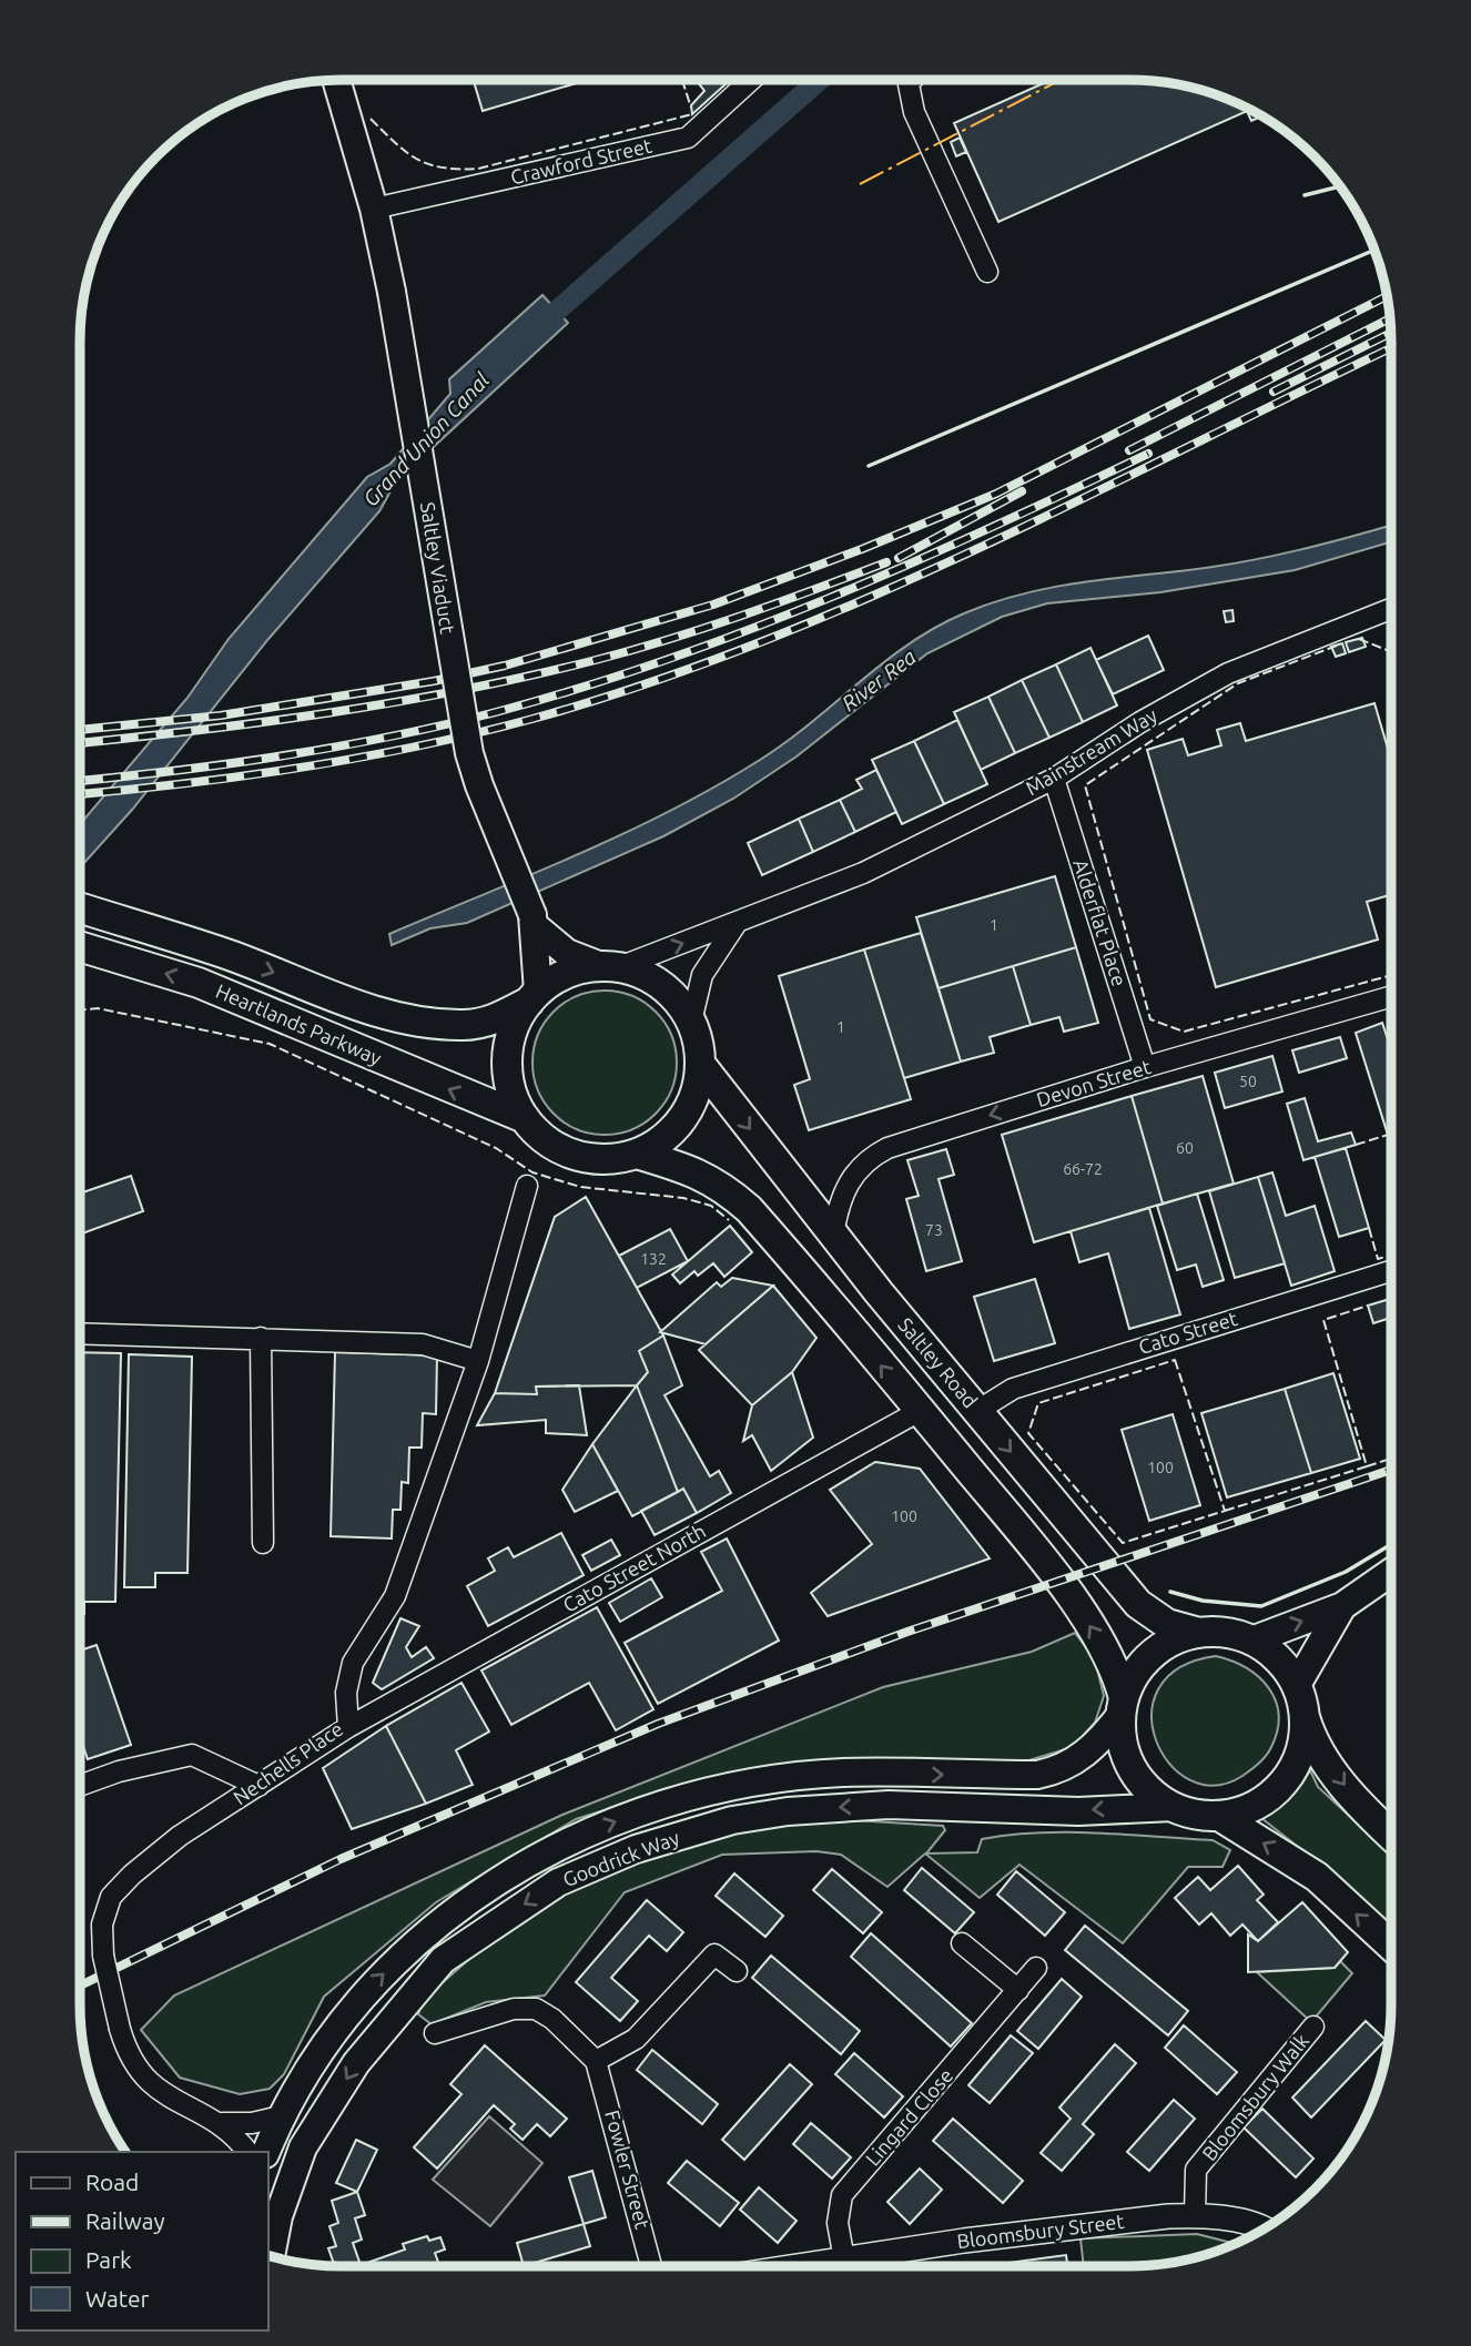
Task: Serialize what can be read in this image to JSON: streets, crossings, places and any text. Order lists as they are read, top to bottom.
{
  "streets": {
    "main road": [
      "Saltley Viaduct",
      "Heartlands Parkway",
      "Saltley Road",
      "Goodrick Way"
    ],
    "street": [
      "Crawford Street",
      "Mainstream Way",
      "Alderflat Place",
      "Devon Street",
      "Cato Street",
      "Cato Street North",
      "Nechells Place",
      "Bloomsbury Walk",
      "Lingard Close",
      "Fowler Street",
      "Bloomsbury Street"
    ]
  },
  "crossings": [
    ["Crawford Street", "Saltley Viaduct"],
    ["Saltley Viaduct", "Mainstream Way"],
    ["Saltley Viaduct", "Heartlands Parkway"],
    ["Saltley Viaduct", "Saltley Road"],
    ["Mainstream Way", "Alderflat Place"],
    ["Mainstream Way", "Heartlands Parkway"],
    ["Mainstream Way", "Saltley Road"],
    ["Alderflat Place", "Devon Street"],
    ["Heartlands Parkway", "Saltley Road"],
    ["Devon Street", "Saltley Road"],
    ["Cato Street", "Saltley Road"],
    ["Saltley Road", "Goodrick Way"],
    ["Cato Street North", "Nechells Place"],
    ["Nechells Place", "Goodrick Way"],
    ["Bloomsbury Walk", "Bloomsbury Street"],
    ["Lingard Close", "Bloomsbury Street"]
  ],
  "one_way": ["Devon Street"],
  "water": ["Grand Union Canal", "River Rea"],
  "house_numbers": [
    "1",
    "1",
    "50",
    "60",
    "66-72",
    "73",
    "132",
    "100",
    "100"
  ],
  "legend": [
    "Road",
    "Railway",
    "Park",
    "Water"
  ]
}
